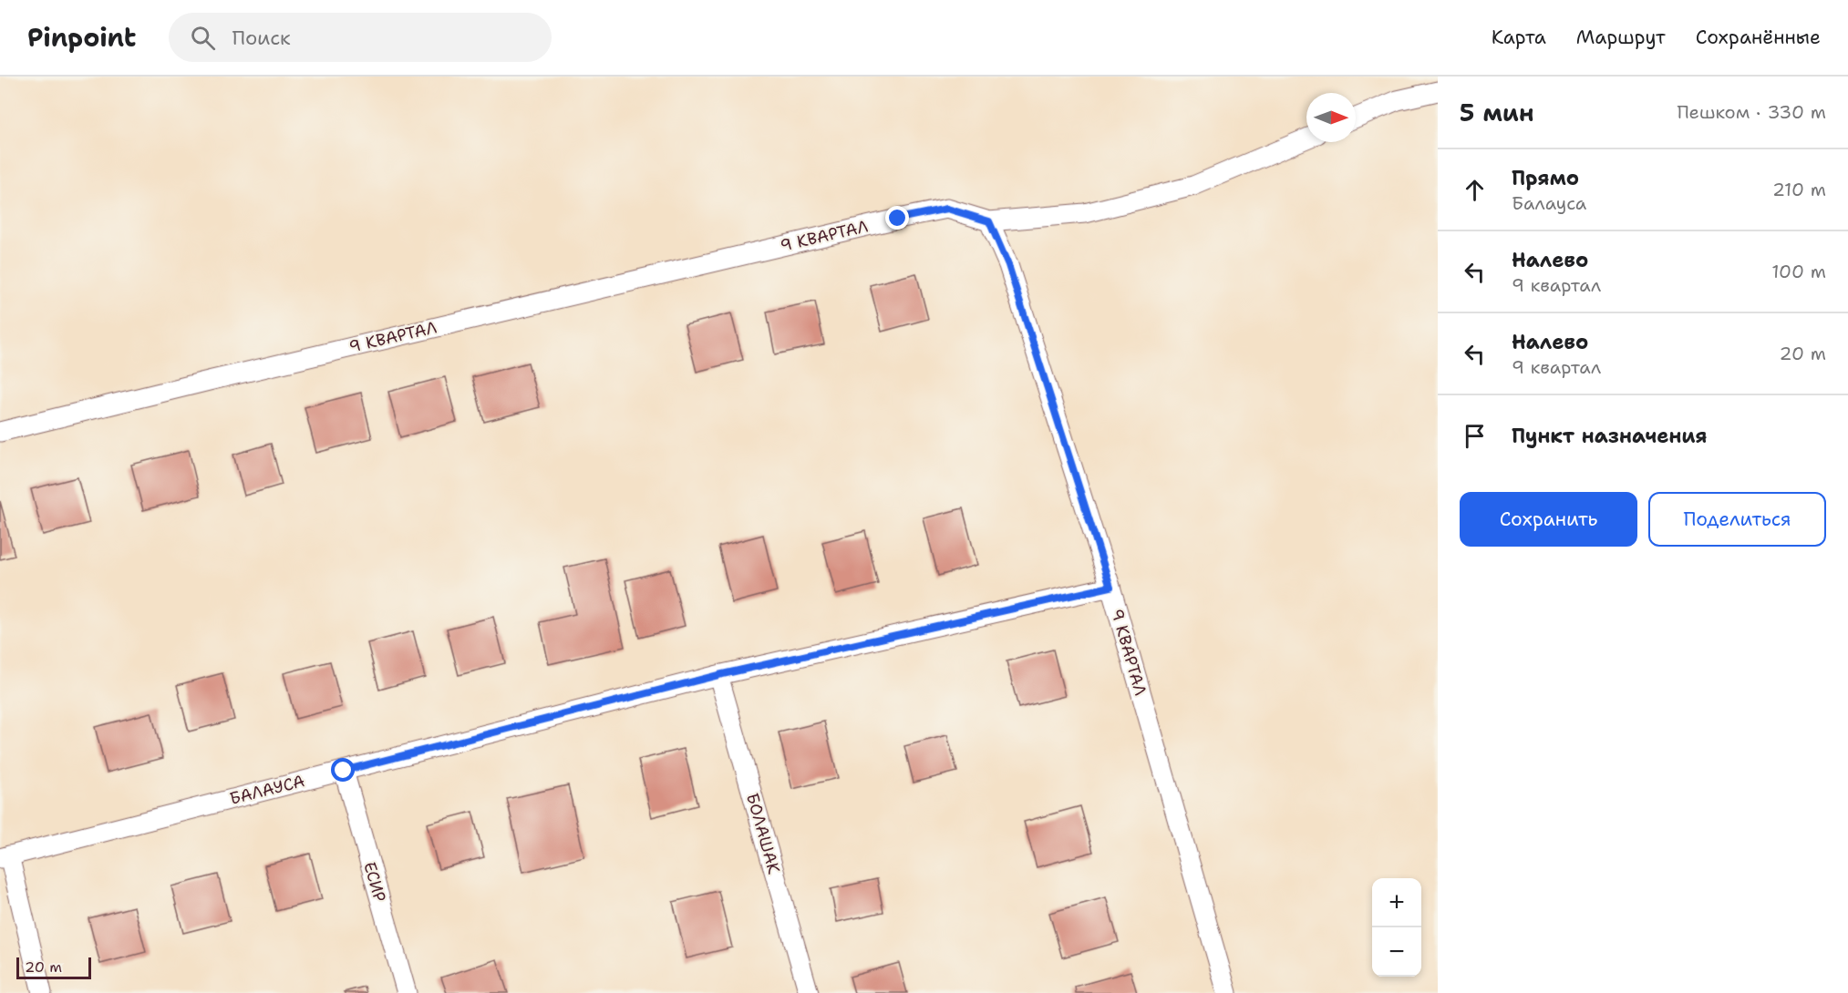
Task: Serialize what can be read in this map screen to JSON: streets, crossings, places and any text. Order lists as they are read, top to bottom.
{
  "streets": {
    "street": [
      "9 КВАРТАЛ",
      "БАЛАУСА",
      "БОЛАШАК",
      "ЕСИР"
    ]
  },
  "crossings": [
    ["9 КВАРТАЛ", "БАЛАУСА"],
    ["БАЛАУСА", "БОЛАШАК"],
    ["БАЛАУСА", "ЕСИР"]
  ],
  "scale_bar": "20 m",
  "north": "right",
  "page": {
    "header": "Pinpoint",
    "search": "Поиск",
    "nav": ["Карта", "Маршрут", "Сохранённые"],
    "heading": ["5 мин", "Пешком · 330 m"],
    "list": [
      ["Прямо", "Балауса", "210 m"],
      ["Налево", "9 квартал", "100 m"],
      ["Налево", "9 квартал", "20 m"],
      "Пункт назначения"
    ],
    "buttons": ["Сохранить", "Поделиться"],
    "map_buttons": ["+", "−"],
    "scale": "20 m"
  }
}
